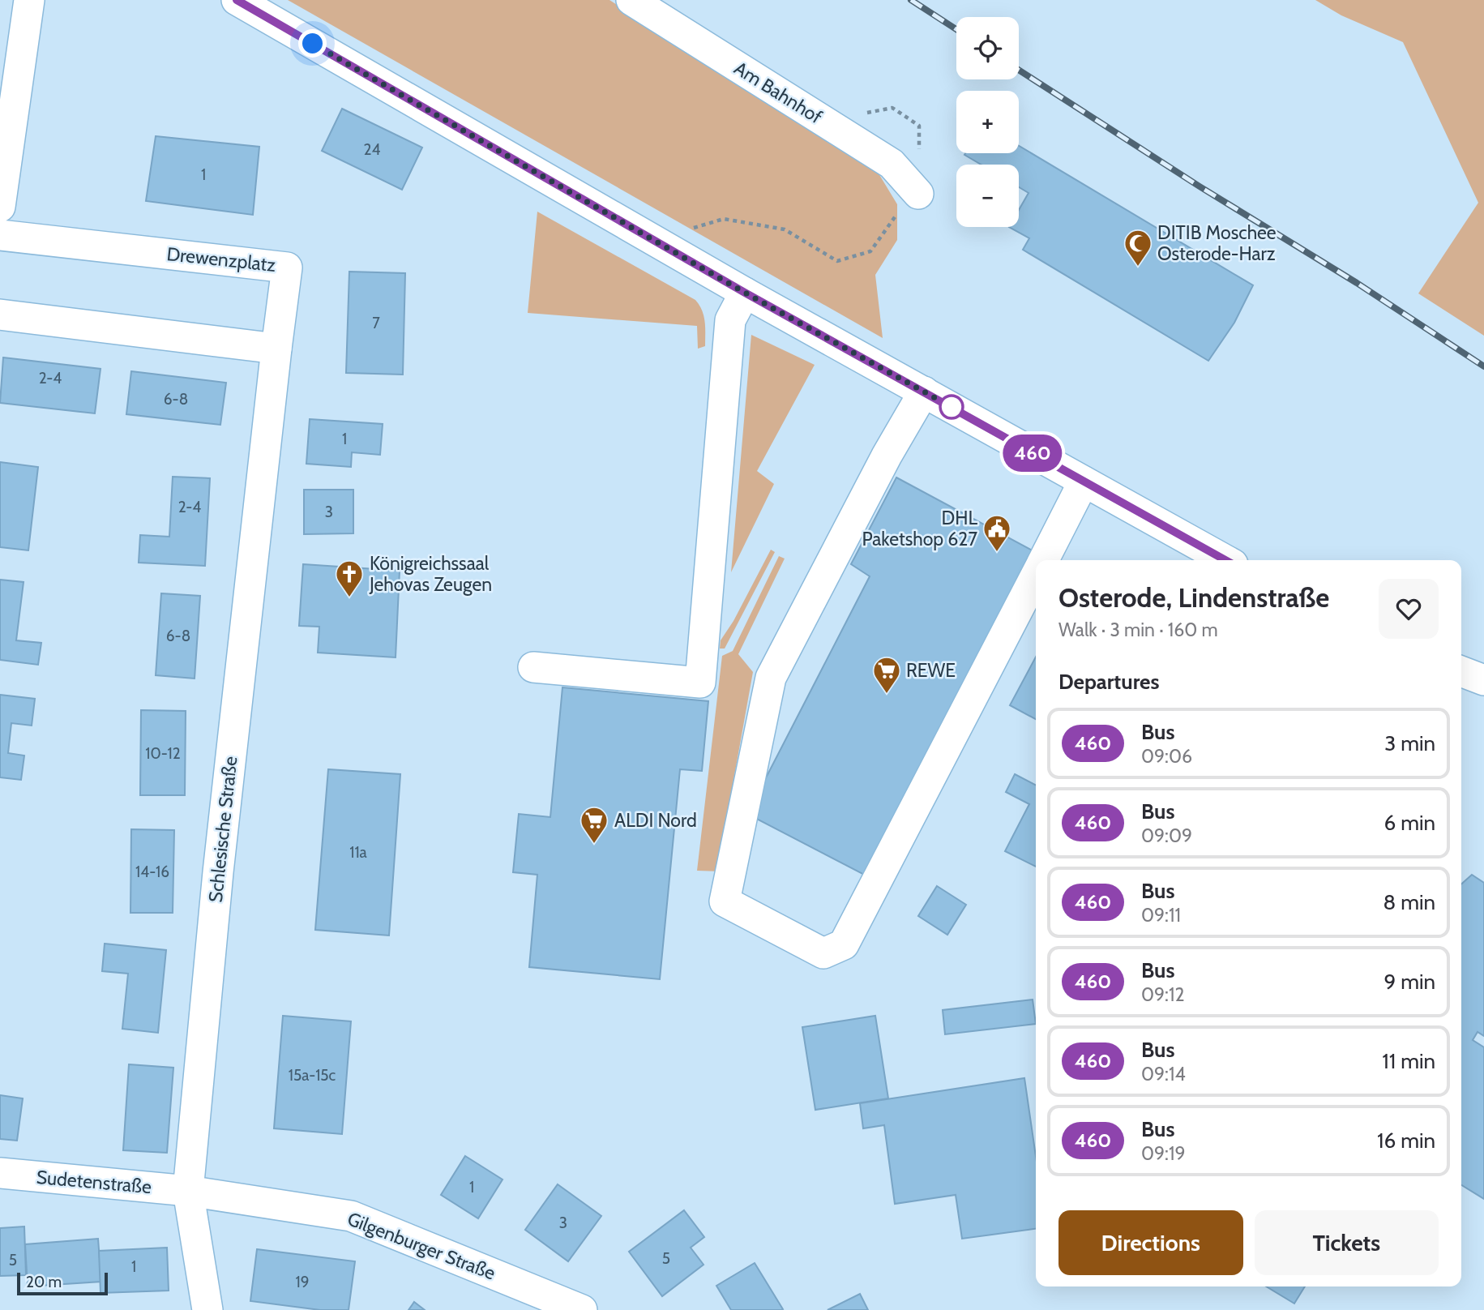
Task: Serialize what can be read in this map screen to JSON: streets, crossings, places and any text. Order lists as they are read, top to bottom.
{
  "streets": {
    "street": [
      "Am Bahnhof",
      "Drewenzplatz",
      "Schlesische Straße",
      "Sudetenstraße",
      "Gilgenburger Straße"
    ]
  },
  "crossings": [
    ["Drewenzplatz", "Schlesische Straße"],
    ["Schlesische Straße", "Sudetenstraße"],
    ["Schlesische Straße", "Gilgenburger Straße"],
    ["Sudetenstraße", "Gilgenburger Straße"]
  ],
  "places": {
    "mosque": ["DITIB Moschee Osterode-Harz"],
    "public building": ["DHL Paketshop 627"],
    "church": ["Königreichssaal Jehovas Zeugen"],
    "supermarket": ["REWE", "ALDI Nord"]
  },
  "lines": ["bus line 460"],
  "house_numbers": [
    "24",
    "1",
    "7",
    "2-4",
    "6-8",
    "1",
    "2-4",
    "3",
    "6-8",
    "10-12",
    "11a",
    "14-16",
    "15a-15c",
    "1",
    "3",
    "5",
    "5",
    "1",
    "19"
  ],
  "scale_bar": "20 m",
  "page": {
    "on_map": "460",
    "map_buttons": ["+", "−"],
    "heading": [
      ["Osterode, Lindenstraße", "Walk · 3 min · 160 m"],
      "Departures"
    ],
    "list": [
      {
        "mark": "460",
        "name": "Bus",
        "note": "09:06",
        "value": "3 min"
      },
      {
        "mark": "460",
        "name": "Bus",
        "note": "09:09",
        "value": "6 min"
      },
      {
        "mark": "460",
        "name": "Bus",
        "note": "09:11",
        "value": "8 min"
      },
      {
        "mark": "460",
        "name": "Bus",
        "note": "09:12",
        "value": "9 min"
      },
      {
        "mark": "460",
        "name": "Bus",
        "note": "09:14",
        "value": "11 min"
      },
      {
        "mark": "460",
        "name": "Bus",
        "note": "09:19",
        "value": "16 min"
      }
    ],
    "buttons": ["Directions", "Tickets"],
    "scale": "20 m"
  }
}
